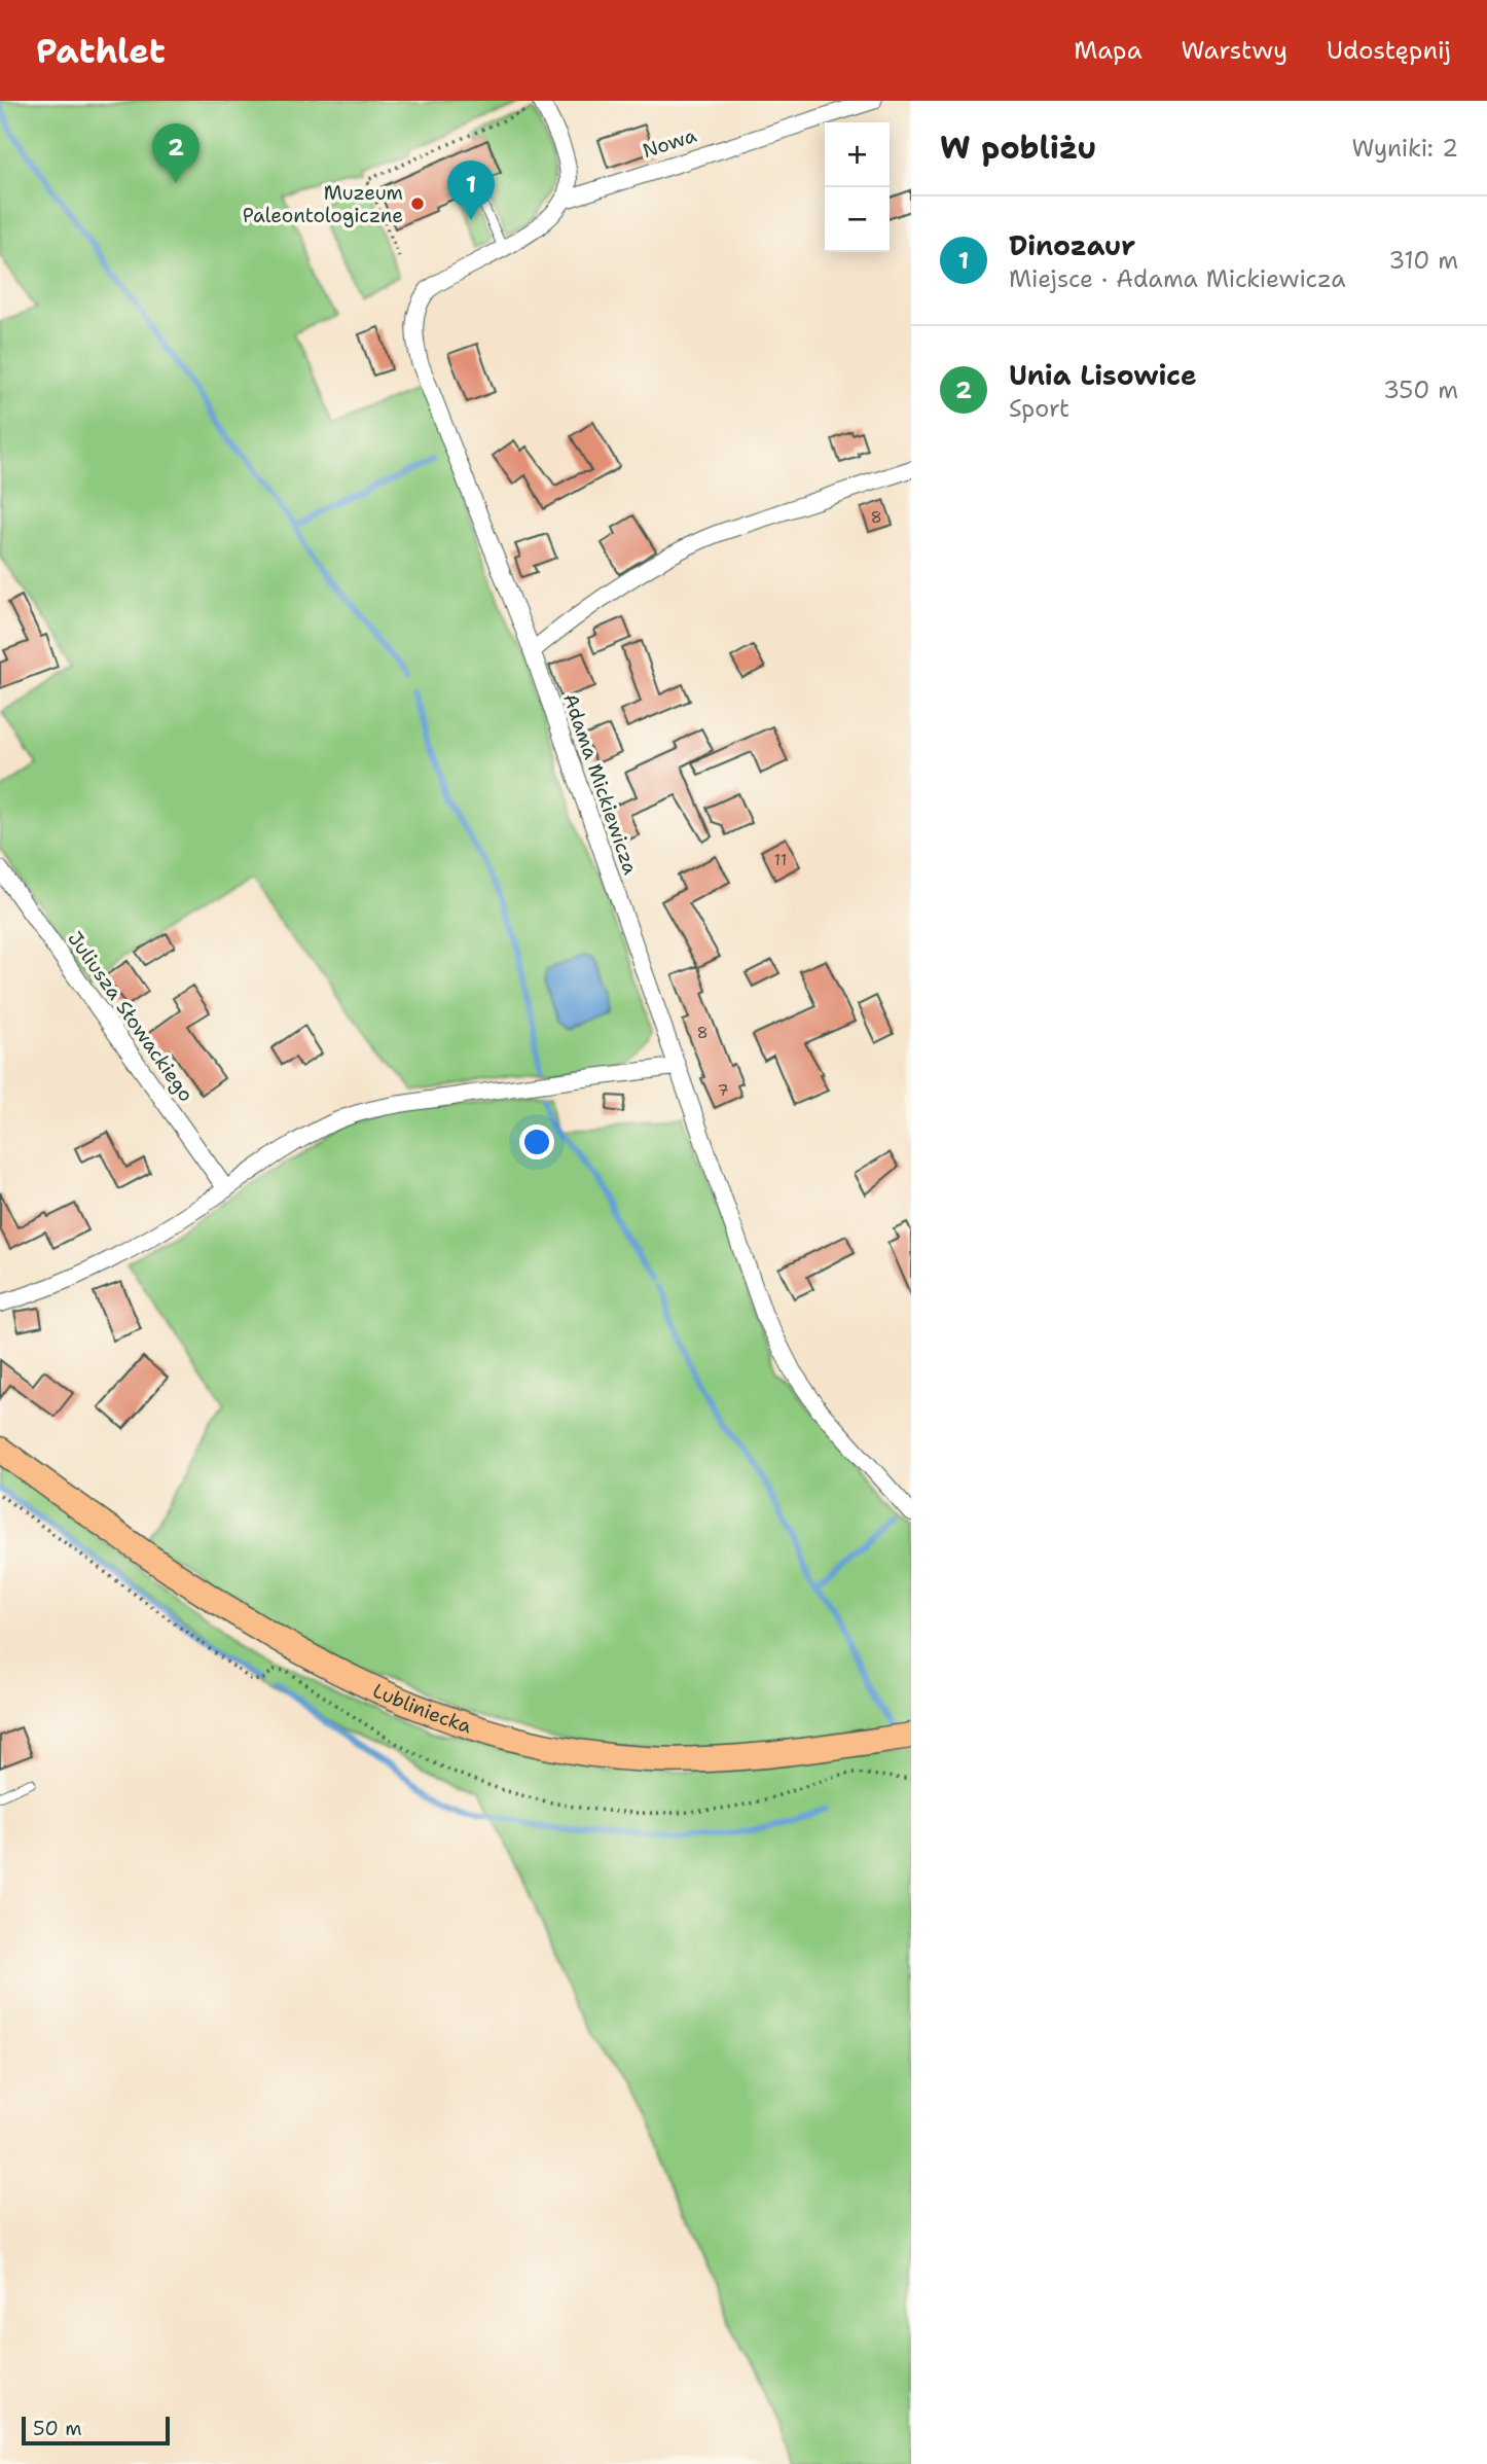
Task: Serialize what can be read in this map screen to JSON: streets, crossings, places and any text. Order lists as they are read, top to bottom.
{
  "streets": {
    "main road": ["Lubliniecka"],
    "street": ["Nowa", "Adama Mickiewicza", "Juliusza Słowackiego"]
  },
  "crossings": [
    ["Nowa", "Adama Mickiewicza"]
  ],
  "places": ["Muzeum Paleontologiczne"],
  "house_numbers": [
    "8",
    "11",
    "8",
    "7"
  ],
  "scale_bar": "50 m",
  "page": {
    "header": "Pathlet",
    "nav": ["Mapa", "Warstwy", "Udostępnij"],
    "heading": ["W pobliżu", "Wyniki: 2"],
    "map_buttons": ["+", "−"],
    "pins": ["2", "1"],
    "list": [
      {
        "mark": "1",
        "name": "Dinozaur",
        "note": "Miejsce · Adama Mickiewicza",
        "value": "310 m"
      },
      {
        "mark": "2",
        "name": "Unia Lisowice",
        "note": "Sport",
        "value": "350 m"
      }
    ],
    "scale": "50 m"
  }
}
